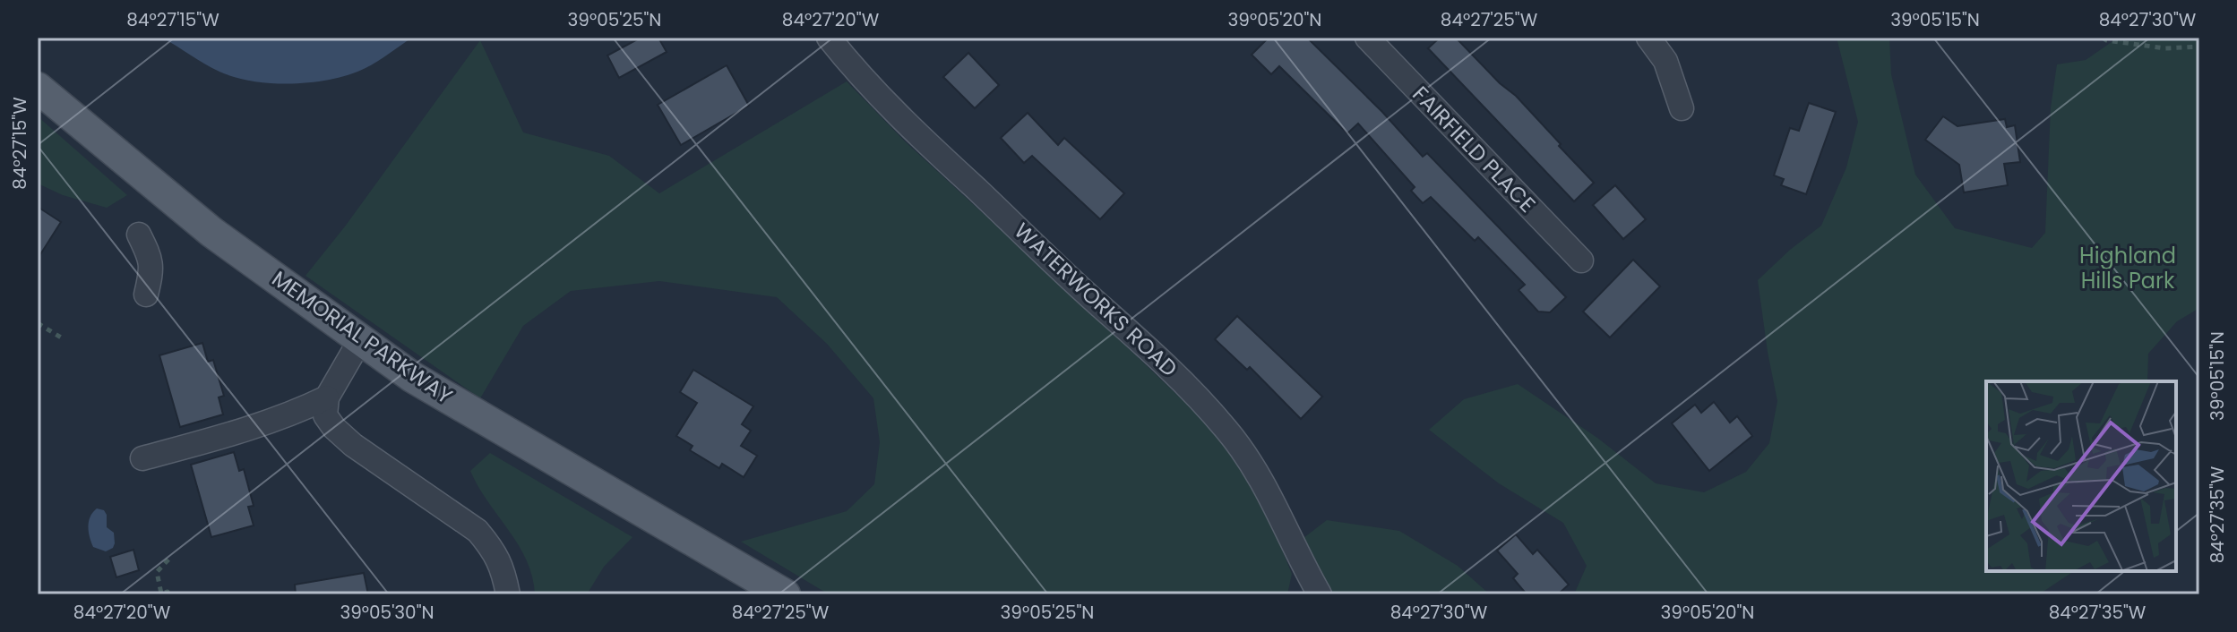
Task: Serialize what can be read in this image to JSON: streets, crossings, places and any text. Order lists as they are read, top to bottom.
{
  "streets": {
    "main road": ["MEMORIAL PARKWAY"],
    "street": ["FAIRFIELD PLACE", "WATERWORKS ROAD"]
  },
  "parks": ["Highland Hills Park"],
  "coordinates": [
    "84°27'15\"W",
    "39°05'25\"N",
    "84°27'20\"W",
    "39°05'20\"N",
    "84°27'25\"W",
    "39°05'15\"N",
    "84°27'30\"W",
    "84°27'35\"W",
    "39°05'30\"N"
  ]
}
